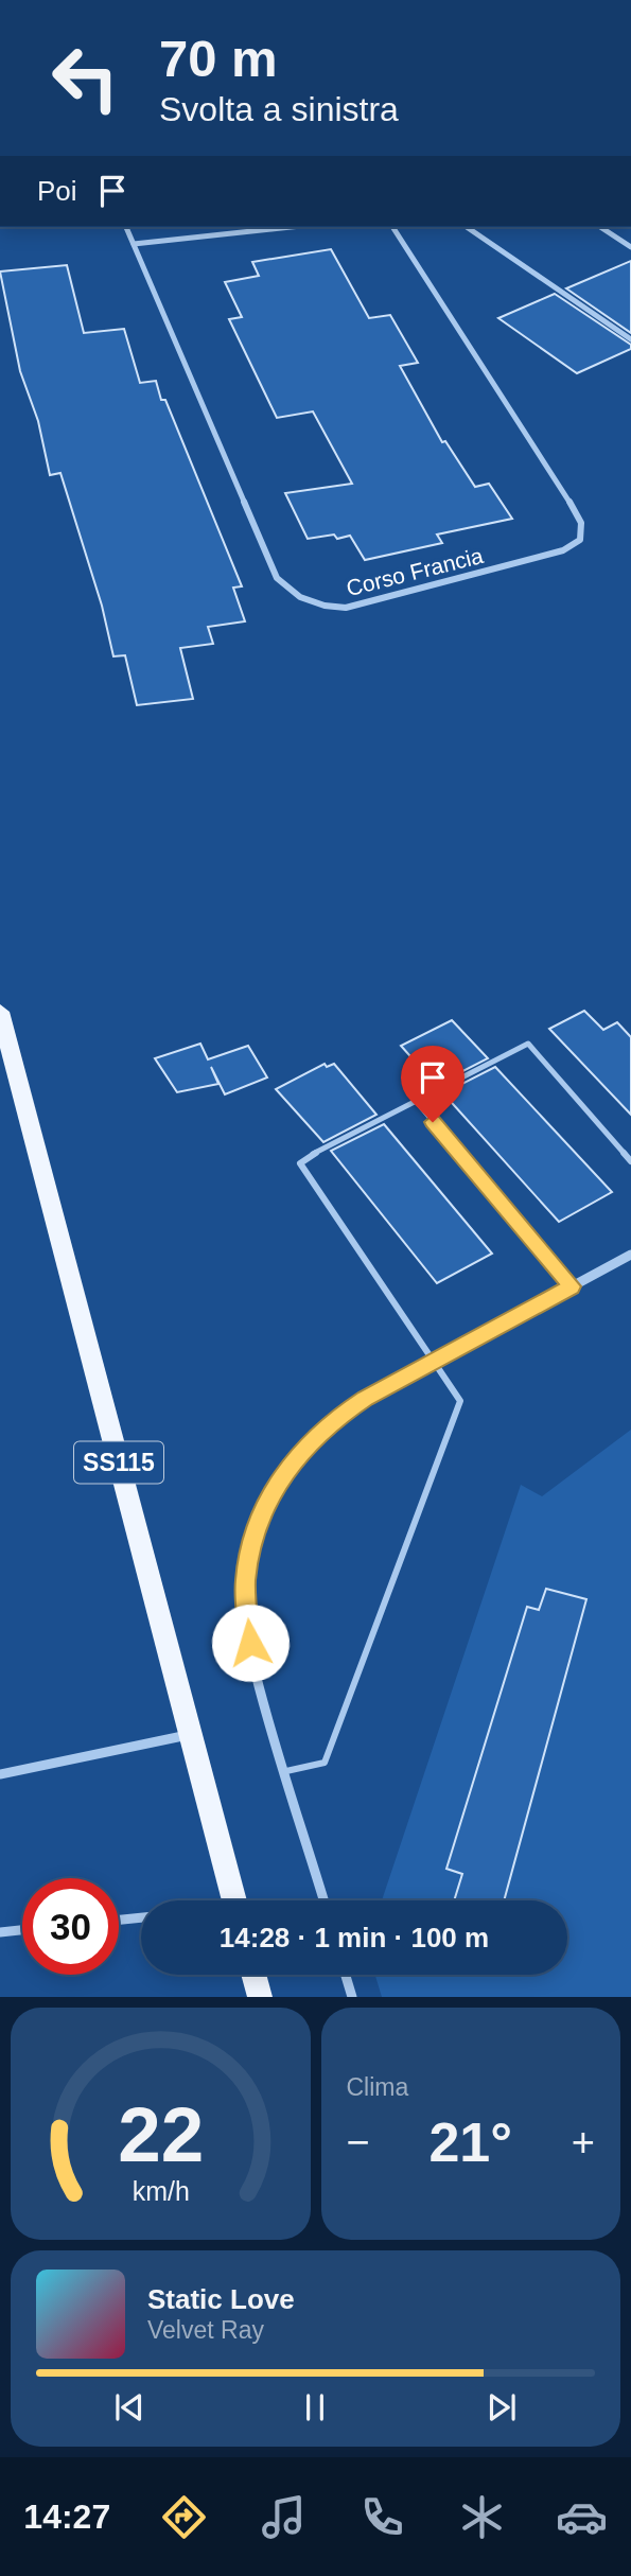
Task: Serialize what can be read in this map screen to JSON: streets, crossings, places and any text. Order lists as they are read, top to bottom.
{
  "streets": {
    "main road": ["SS115"],
    "street": ["Corso Francia"]
  },
  "page": {
    "turn": ["70 m", "Svolta a sinistra"],
    "then": "Poi",
    "limit": "30",
    "trip": "14:28 · 1 min · 100 m",
    "tile": "Clima",
    "heat": ["−", "21°", "+"],
    "song": ["Static Love", "Velvet Ray"],
    "tabs": "14:27",
    "gauge": ["22", "km/h"]
  }
}
